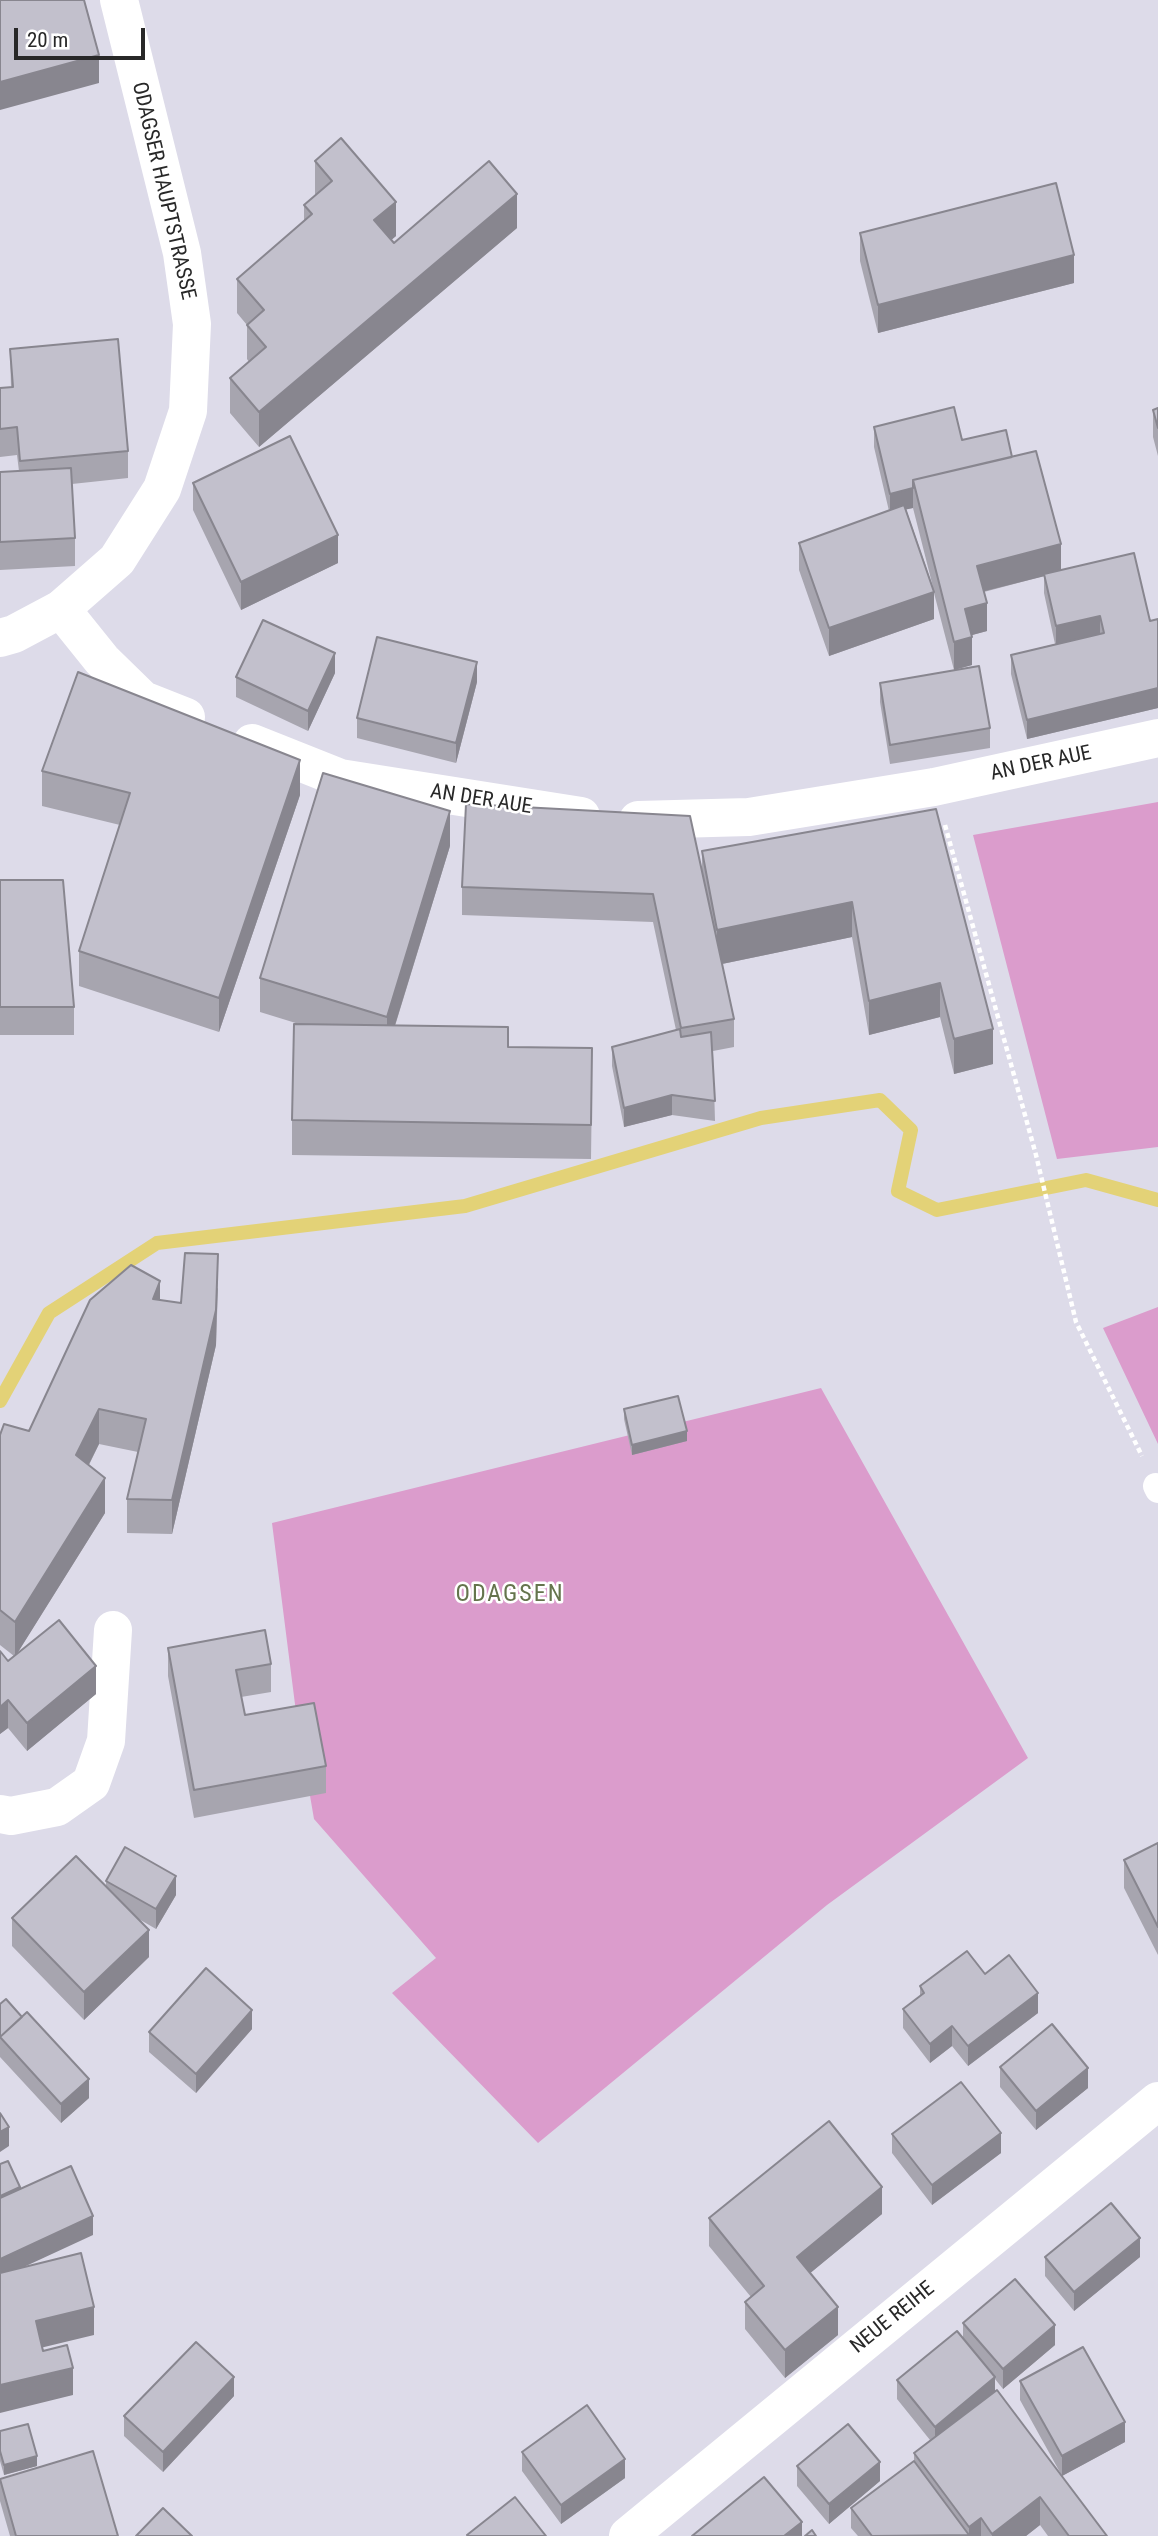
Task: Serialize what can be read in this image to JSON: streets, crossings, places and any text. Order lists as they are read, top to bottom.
{
  "streets": {
    "street": ["ODAGSER HAUPTSTRASSE", "AN DER AUE", "NEUE REIHE"]
  },
  "crossings": [
    ["ODAGSER HAUPTSTRASSE", "AN DER AUE"]
  ],
  "districts": ["ODAGSEN"],
  "scale_bar": "20 m"
}
